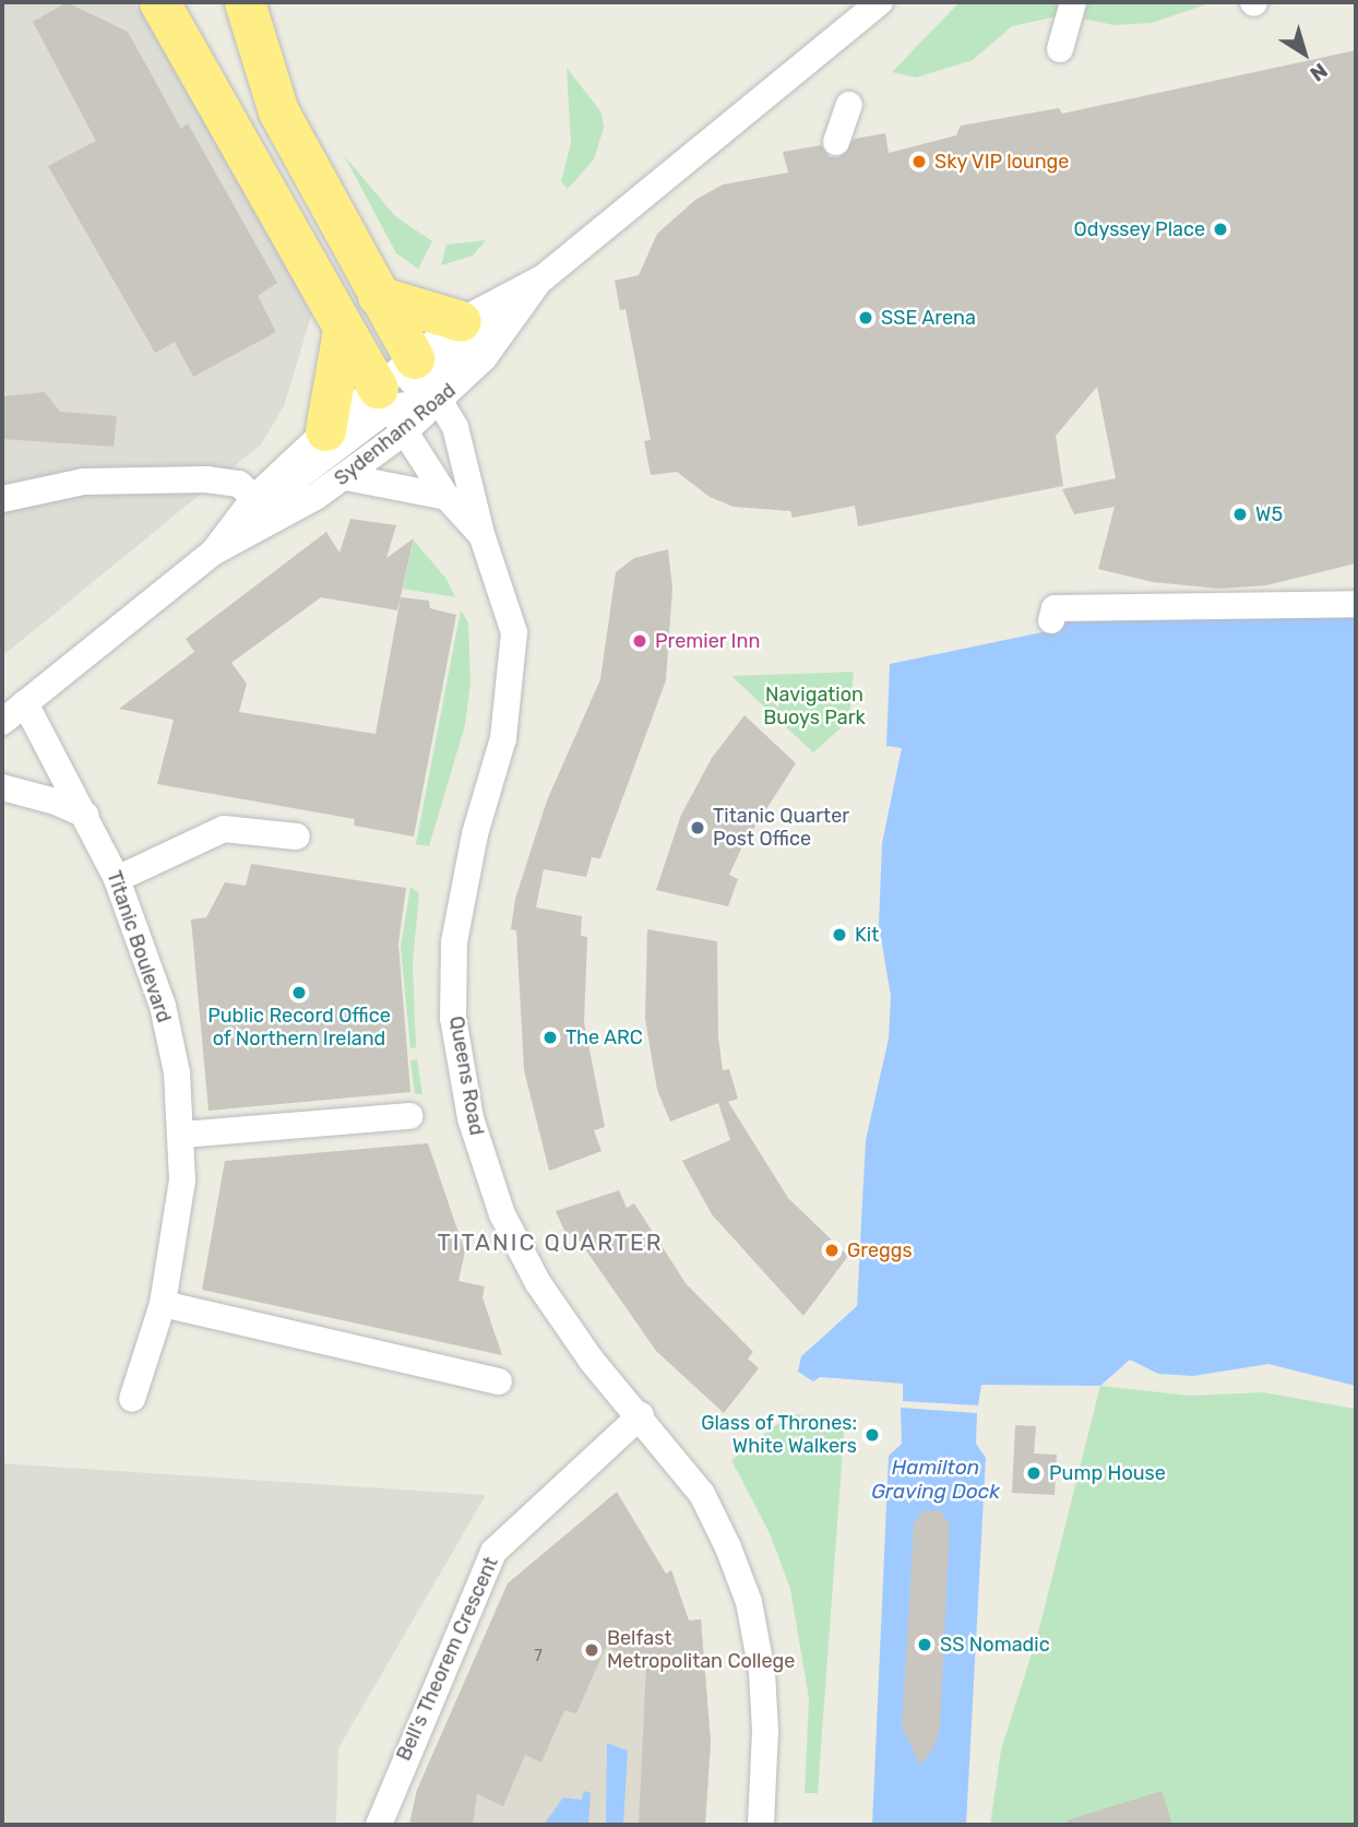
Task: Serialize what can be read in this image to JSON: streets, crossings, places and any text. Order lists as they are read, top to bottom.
{
  "streets": {
    "street": [
      "Sydenham Road",
      "Titanic Boulevard",
      "Queens Road",
      "Bell's Theorem Crescent"
    ]
  },
  "crossings": [
    ["Sydenham Road", "Titanic Boulevard"],
    ["Sydenham Road", "Queens Road"],
    ["Queens Road", "Bell's Theorem Crescent"]
  ],
  "districts": ["TITANIC QUARTER"],
  "water": ["Hamilton Graving Dock"],
  "parks": ["Navigation Buoys Park"],
  "places": [
    "Sky VIP lounge",
    "Odyssey Place",
    "SSE Arena",
    "W5",
    "Premier Inn",
    "Titanic Quarter Post Office",
    "Kit",
    "Public Record Office of Northern Ireland",
    "The ARC",
    "Greggs",
    "Glass of Thrones: White Walkers",
    "Pump House",
    "SS Nomadic",
    "Belfast Metropolitan College"
  ],
  "house_numbers": ["7"],
  "north": "bottom right"
}
